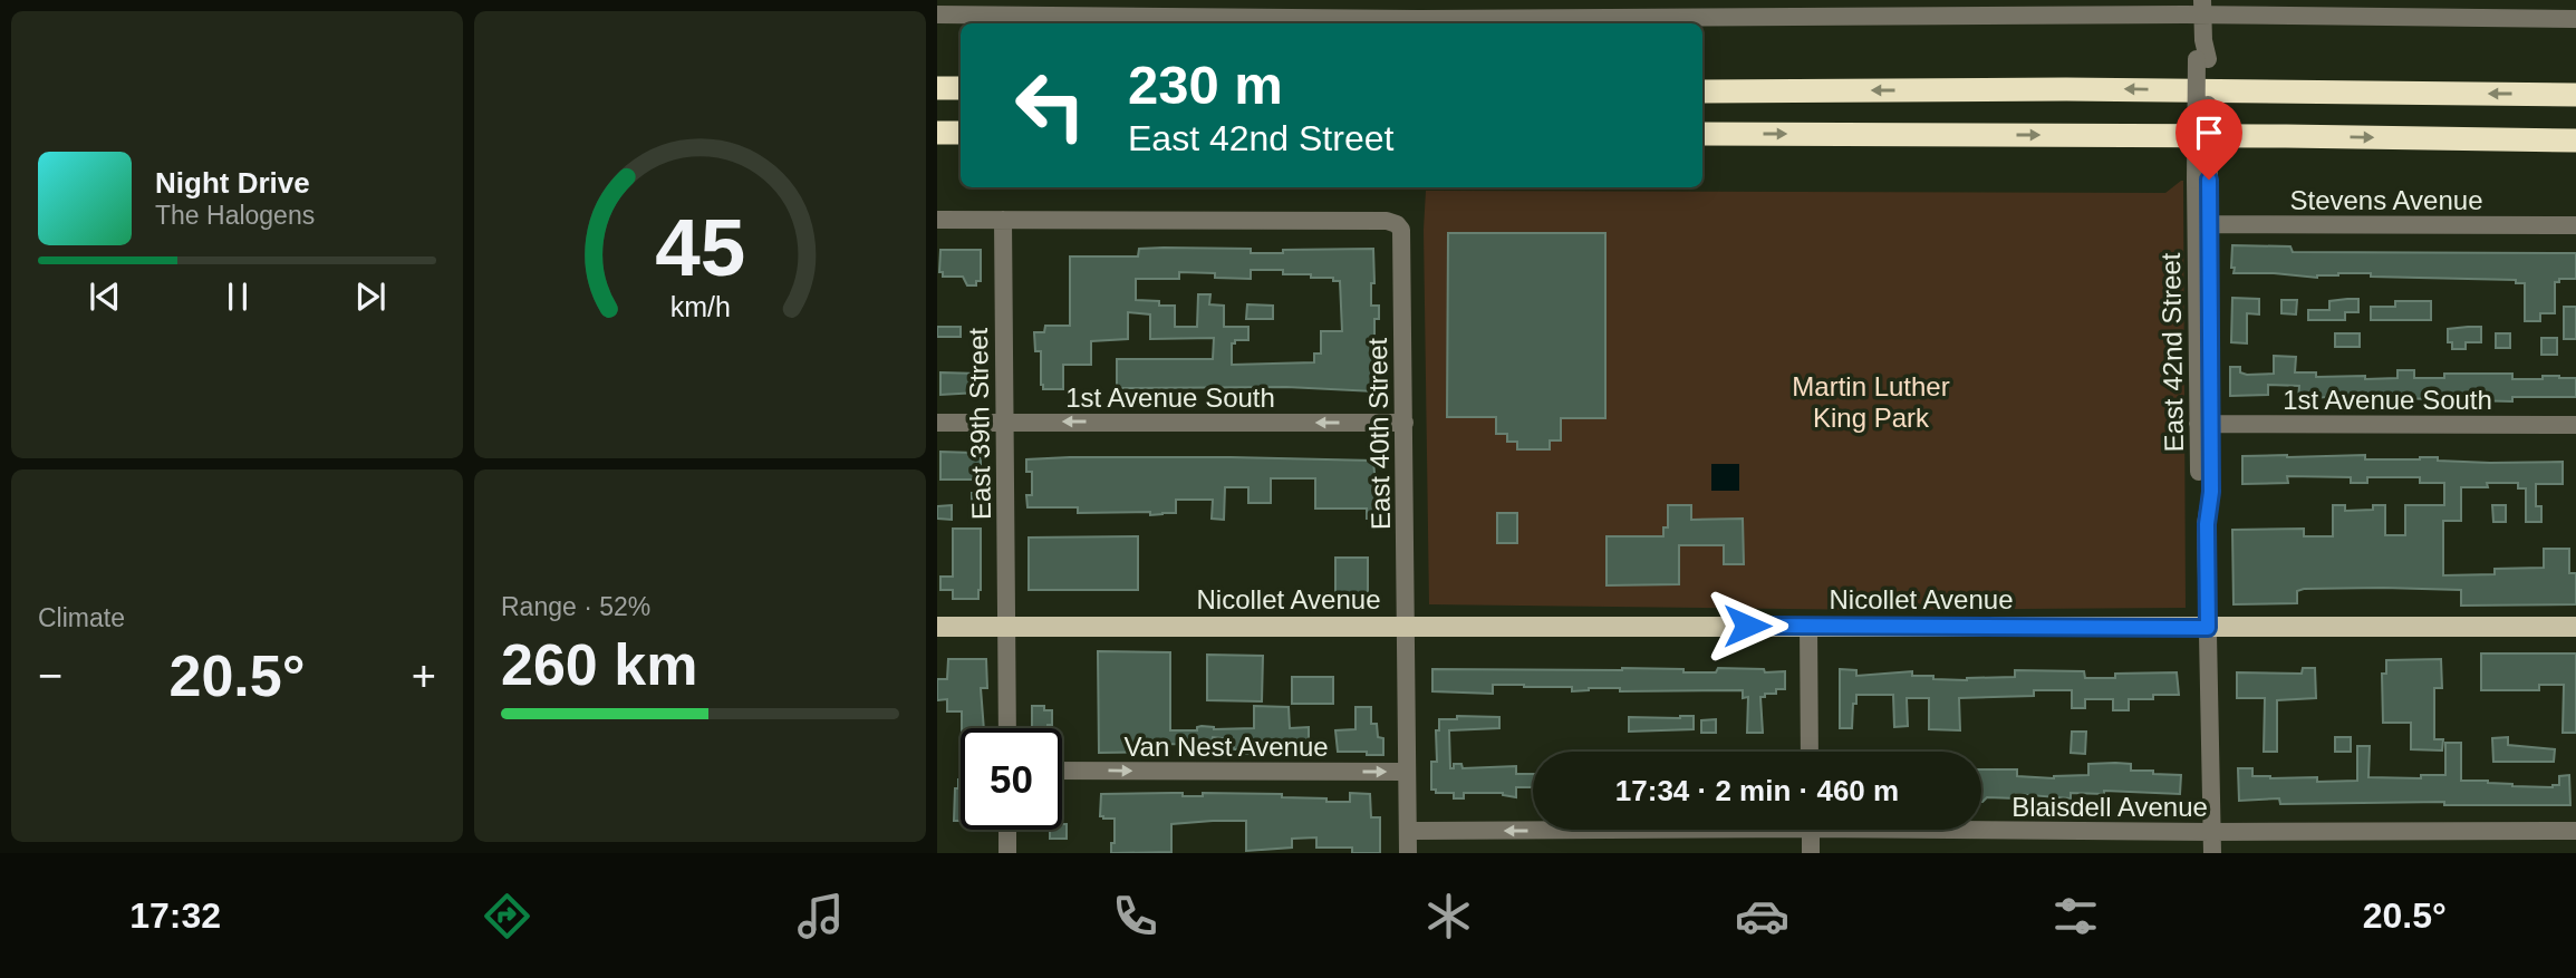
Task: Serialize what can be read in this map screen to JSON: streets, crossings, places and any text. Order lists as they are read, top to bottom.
{
  "streets": {
    "main road": ["Nicollet Avenue"],
    "street": [
      "Stevens Avenue",
      "East 42nd Street",
      "1st Avenue South",
      "East 39th Street",
      "East 40th Street",
      "Van Nest Avenue",
      "Blaisdell Avenue"
    ]
  },
  "crossings": [
    ["Stevens Avenue", "East 42nd Street"],
    ["East 42nd Street", "1st Avenue South"],
    ["East 42nd Street", "Nicollet Avenue"],
    ["East 42nd Street", "Blaisdell Avenue"],
    ["1st Avenue South", "East 39th Street"],
    ["1st Avenue South", "East 40th Street"],
    ["East 39th Street", "East 40th Street"],
    ["East 39th Street", "Nicollet Avenue"],
    ["East 40th Street", "Nicollet Avenue"],
    ["East 40th Street", "Van Nest Avenue"],
    ["East 40th Street", "Blaisdell Avenue"]
  ],
  "one_way": ["1st Avenue South", "Van Nest Avenue"],
  "parks": ["Martin Luther King Park"],
  "page": {
    "turn": ["230 m", "East 42nd Street"],
    "song": ["Night Drive", "The Halogens"],
    "tile": [
      "Climate",
      ["Range · 52%", "260 km"]
    ],
    "heat": ["−", "20.5°", "+"],
    "limit": "50",
    "trip": "17:34 · 2 min · 460 m",
    "tabs": ["17:32", "20.5°"],
    "gauge": ["45", "km/h"]
  }
}
